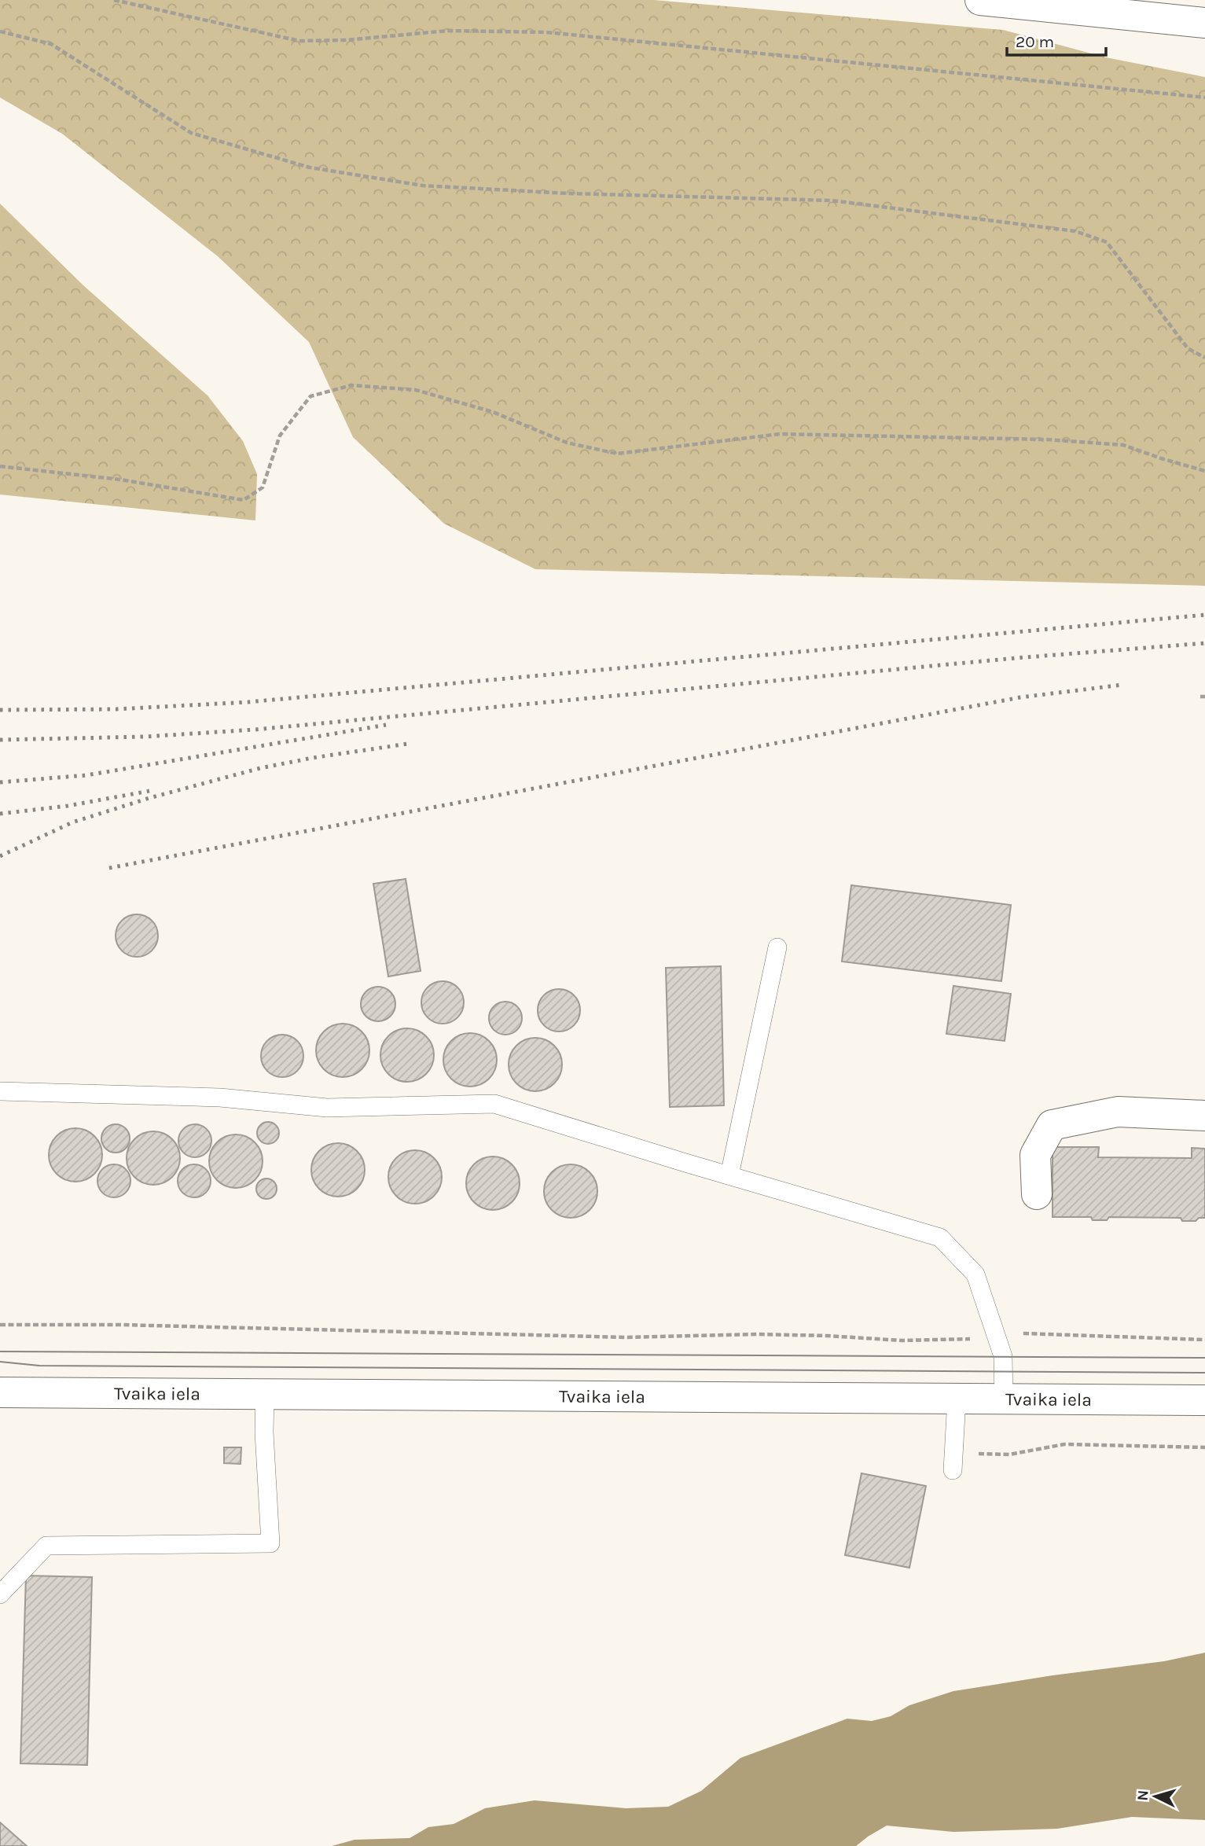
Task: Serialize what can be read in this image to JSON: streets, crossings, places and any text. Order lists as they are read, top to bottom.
{
  "streets": {
    "street": ["Tvaika iela"]
  },
  "scale_bar": "20 m",
  "north": "left"
}
